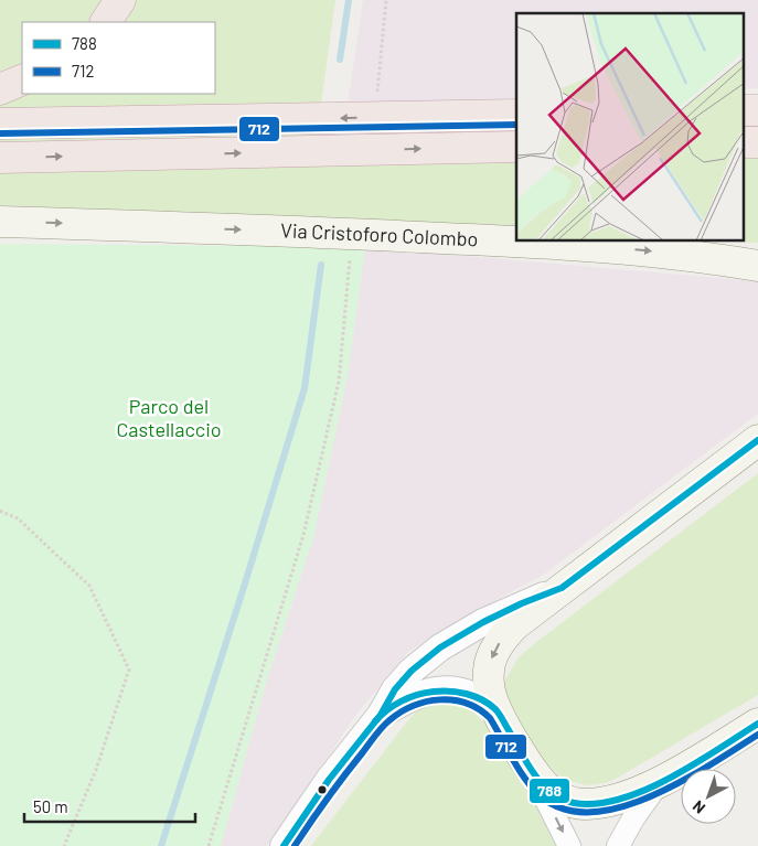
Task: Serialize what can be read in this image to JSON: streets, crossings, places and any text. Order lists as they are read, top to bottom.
{
  "streets": {
    "main road": ["Via Cristoforo Colombo"]
  },
  "one_way": ["Via Cristoforo Colombo"],
  "parks": ["Parco del Castellaccio"],
  "lines": ["transit line 712", "transit line 788"],
  "legend": ["788", "712"],
  "scale_bar": "50 m",
  "north": "bottom left"
}
